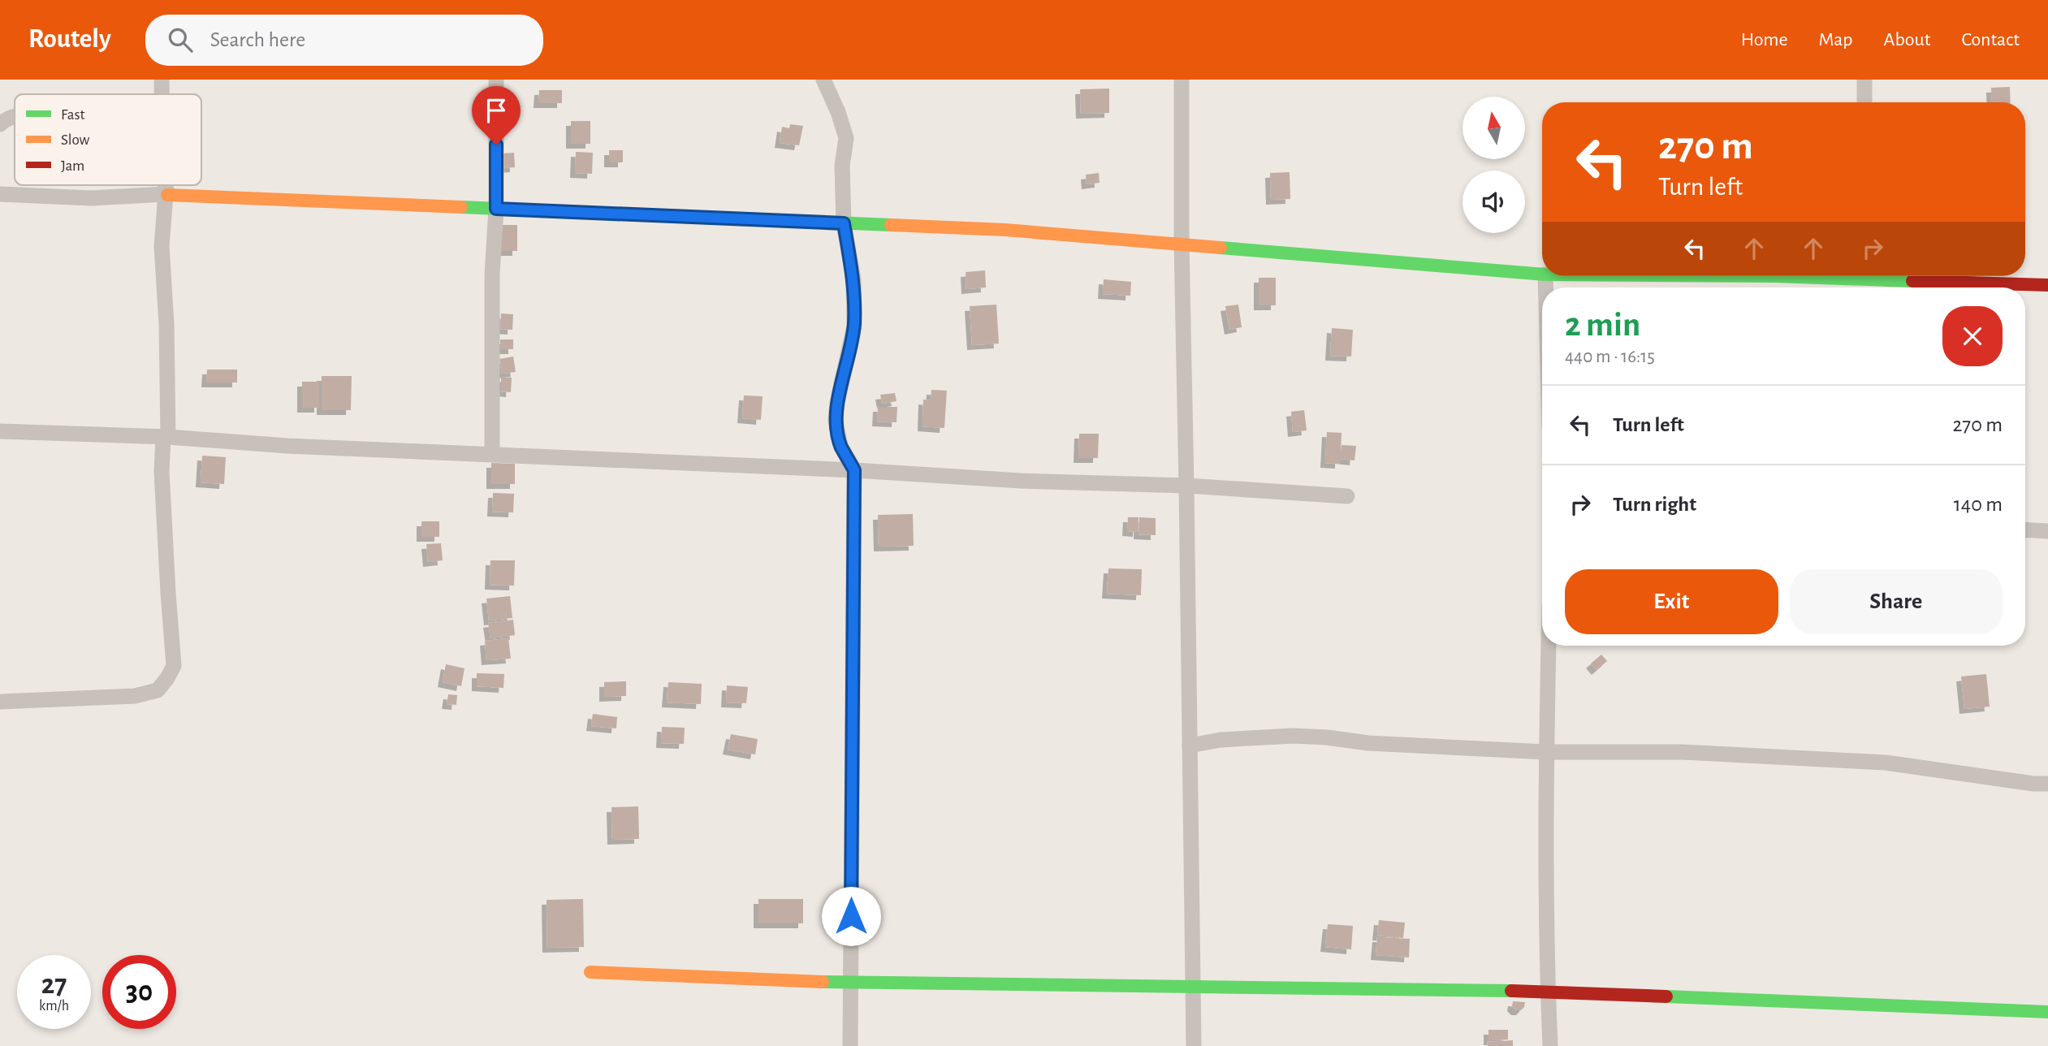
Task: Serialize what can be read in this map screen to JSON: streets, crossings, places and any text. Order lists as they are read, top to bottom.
{
  "legend": ["Fast", "Slow", "Jam"],
  "north": "top",
  "page": {
    "header": "Routely",
    "search": "Search here",
    "nav": [
      "Home",
      "Map",
      "About",
      "Contact"
    ],
    "turn": ["270 m", "Turn left"],
    "heading": ["2 min", "440 m · 16:15"],
    "list": [
      {
        "name": "Turn left",
        "value": "270 m"
      },
      {
        "name": "Turn right",
        "value": "140 m"
      }
    ],
    "buttons": ["Exit", "Share"],
    "speed": "27 km/h",
    "limit": "30"
  }
}
